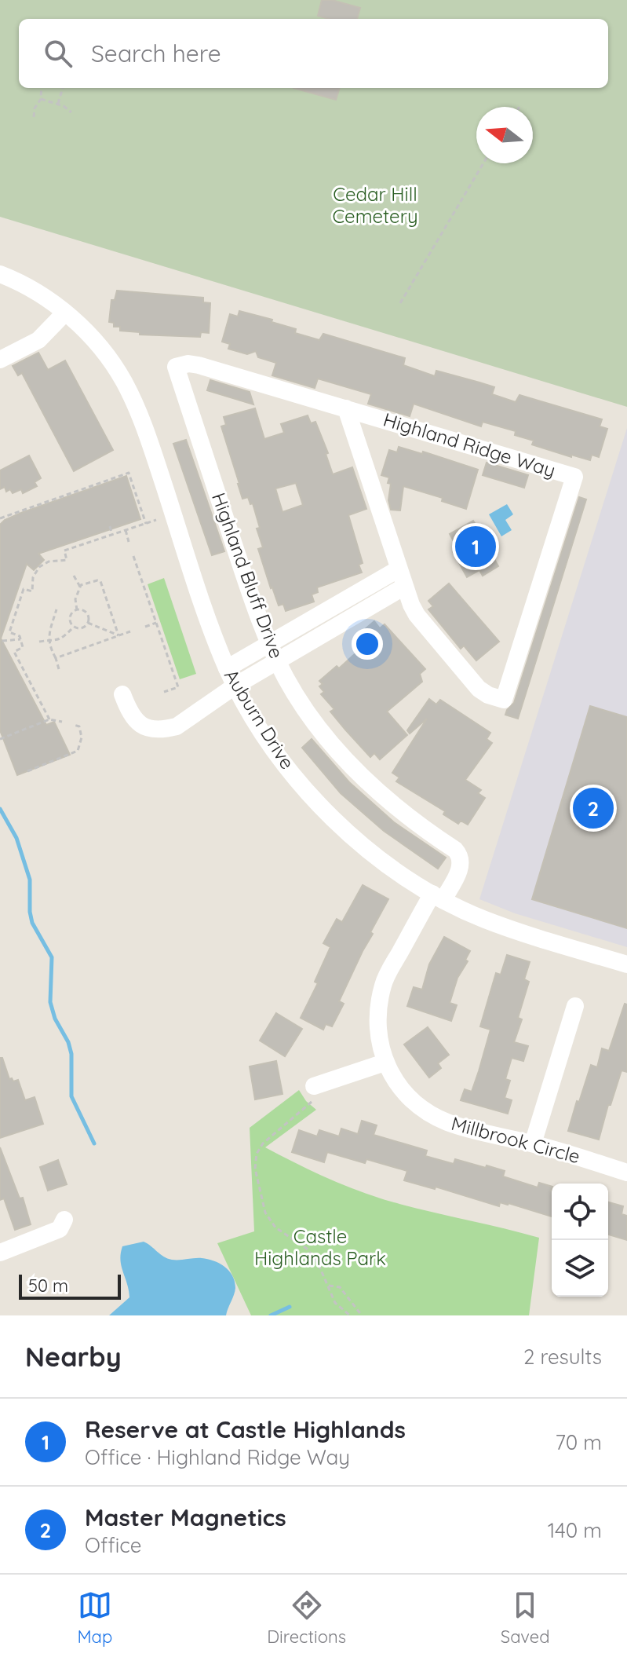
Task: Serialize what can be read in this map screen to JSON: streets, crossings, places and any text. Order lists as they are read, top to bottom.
{
  "streets": {
    "street": [
      "Highland Ridge Way",
      "Highland Bluff Drive",
      "Auburn Drive",
      "Millbrook Circle"
    ]
  },
  "crossings": [
    ["Highland Ridge Way", "Highland Bluff Drive"],
    ["Highland Bluff Drive", "Auburn Drive"],
    ["Highland Bluff Drive", "Millbrook Circle"],
    ["Auburn Drive", "Millbrook Circle"]
  ],
  "parks": ["Cedar Hill Cemetery", "Castle Highlands Park"],
  "scale_bar": "50 m",
  "north": "left",
  "page": {
    "search": "Search here",
    "pins": ["1", "2"],
    "scale": "50 m",
    "heading": ["Nearby", "2 results"],
    "list": [
      {
        "mark": "1",
        "name": "Reserve at Castle Highlands",
        "note": "Office · Highland Ridge Way",
        "value": "70 m"
      },
      {
        "mark": "2",
        "name": "Master Magnetics",
        "note": "Office",
        "value": "140 m"
      }
    ],
    "nav": ["Map", "Directions", "Saved"]
  }
}
